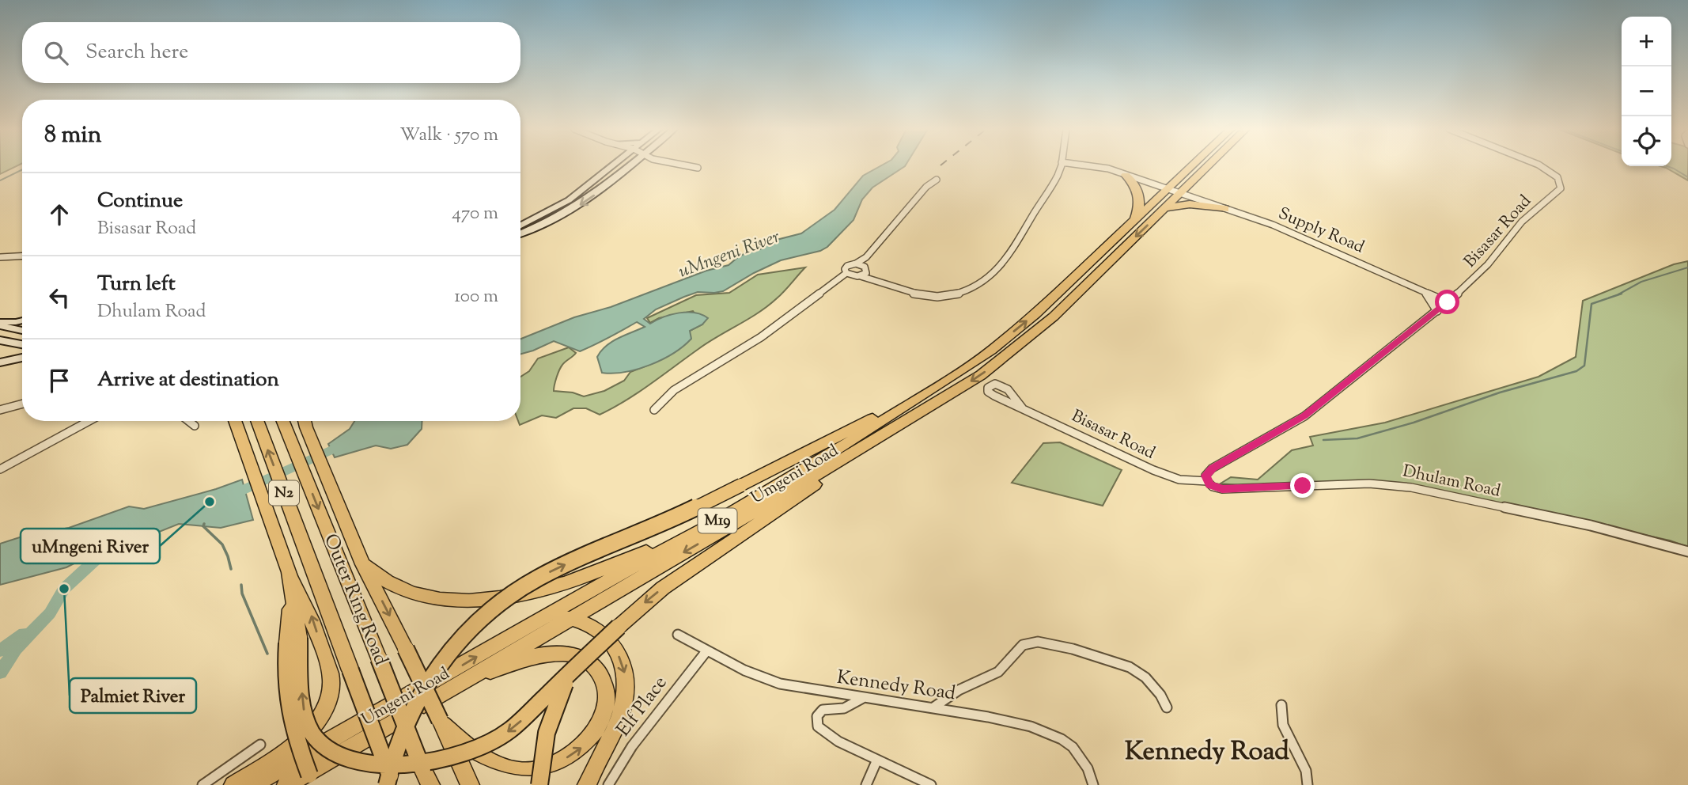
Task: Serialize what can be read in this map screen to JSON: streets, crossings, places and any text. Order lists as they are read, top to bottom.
{
  "streets": {
    "highway": [
      "Umgeni Road",
      "N2",
      "M19",
      "Outer Ring Road"
    ],
    "street": [
      "Supply Road",
      "Bisasar Road",
      "Dhulam Road",
      "Kennedy Road",
      "Elf Place"
    ]
  },
  "crossings": [
    ["Supply Road", "Bisasar Road"],
    ["Supply Road", "Umgeni Road"],
    ["Bisasar Road", "Dhulam Road"],
    ["Kennedy Road", "Elf Place"]
  ],
  "districts": ["Kennedy Road"],
  "water": ["uMngeni River"],
  "places": ["uMngeni River", "Palmiet River"],
  "page": {
    "map_buttons": ["+", "−"],
    "search": "Search here",
    "heading": ["8 min", "Walk · 570 m"],
    "list": [
      ["Continue", "Bisasar Road", "470 m"],
      ["Turn left", "Dhulam Road", "100 m"],
      "Arrive at destination"
    ]
  }
}
